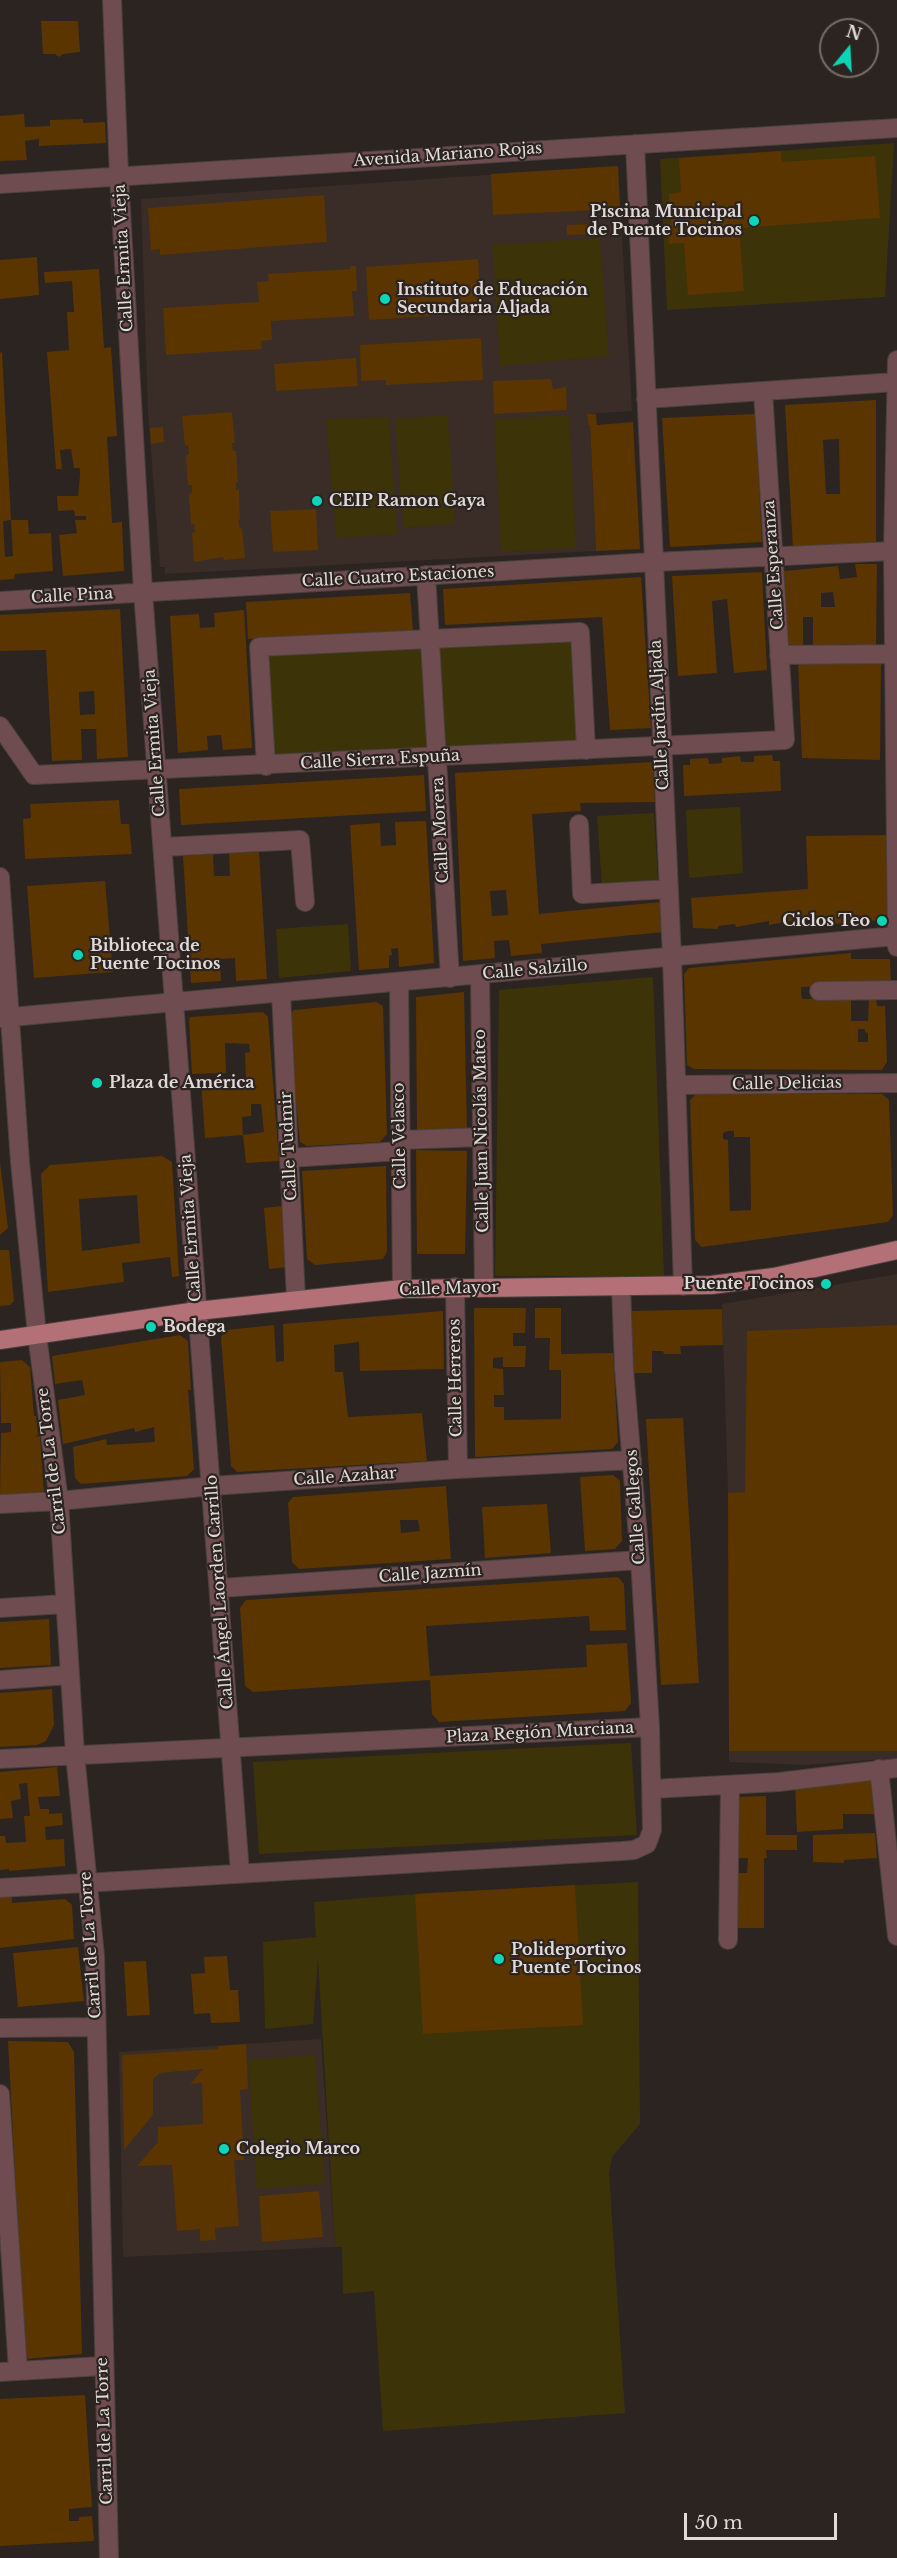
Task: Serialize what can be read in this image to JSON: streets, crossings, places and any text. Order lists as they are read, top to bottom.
{
  "streets": {
    "main road": ["Calle Mayor"],
    "street": [
      "Avenida Mariano Rojas",
      "Calle Ermita Vieja",
      "Calle Esperanza",
      "Calle Cuatro Estaciones",
      "Calle Pina",
      "Calle Jardín Aljada",
      "Calle Sierra Espuña",
      "Calle Morera",
      "Calle Salzillo",
      "Calle Delicias",
      "Calle Juan Nicolás Mateo",
      "Calle Velasco",
      "Calle Tudmir",
      "Calle Herreros",
      "Carril de La Torre",
      "Calle Azahar",
      "Calle Gallegos",
      "Calle Jazmín",
      "Calle Ángel Laorden Carrillo",
      "Plaza Región Murciana"
    ]
  },
  "crossings": [
    ["Avenida Mariano Rojas", "Calle Ermita Vieja"],
    ["Avenida Mariano Rojas", "Calle Jardín Aljada"],
    ["Calle Ermita Vieja", "Calle Cuatro Estaciones"],
    ["Calle Ermita Vieja", "Calle Pina"],
    ["Calle Ermita Vieja", "Calle Sierra Espuña"],
    ["Calle Ermita Vieja", "Calle Salzillo"],
    ["Calle Ermita Vieja", "Calle Mayor"],
    ["Calle Ermita Vieja", "Calle Ángel Laorden Carrillo"],
    ["Calle Esperanza", "Calle Cuatro Estaciones"],
    ["Calle Esperanza", "Calle Sierra Espuña"],
    ["Calle Cuatro Estaciones", "Calle Pina"],
    ["Calle Cuatro Estaciones", "Calle Jardín Aljada"],
    ["Calle Cuatro Estaciones", "Calle Morera"],
    ["Calle Jardín Aljada", "Calle Sierra Espuña"],
    ["Calle Jardín Aljada", "Calle Salzillo"],
    ["Calle Jardín Aljada", "Calle Delicias"],
    ["Calle Jardín Aljada", "Calle Mayor"],
    ["Calle Sierra Espuña", "Calle Morera"],
    ["Calle Morera", "Calle Salzillo"],
    ["Calle Salzillo", "Calle Juan Nicolás Mateo"],
    ["Calle Salzillo", "Calle Velasco"],
    ["Calle Salzillo", "Calle Tudmir"],
    ["Calle Juan Nicolás Mateo", "Calle Mayor"],
    ["Calle Velasco", "Calle Mayor"],
    ["Calle Tudmir", "Calle Mayor"],
    ["Calle Mayor", "Calle Herreros"],
    ["Calle Mayor", "Carril de La Torre"],
    ["Calle Mayor", "Calle Gallegos"],
    ["Calle Mayor", "Calle Ángel Laorden Carrillo"],
    ["Calle Herreros", "Calle Azahar"],
    ["Carril de La Torre", "Calle Azahar"],
    ["Carril de La Torre", "Plaza Región Murciana"],
    ["Calle Azahar", "Calle Gallegos"],
    ["Calle Azahar", "Calle Ángel Laorden Carrillo"],
    ["Calle Gallegos", "Calle Jazmín"],
    ["Calle Gallegos", "Plaza Región Murciana"],
    ["Calle Jazmín", "Calle Ángel Laorden Carrillo"],
    ["Calle Ángel Laorden Carrillo", "Plaza Región Murciana"]
  ],
  "places": [
    "Piscina Municipal de Puente Tocinos",
    "Instituto de Educación Secundaria Aljada",
    "CEIP Ramon Gaya",
    "Ciclos Teo",
    "Biblioteca de Puente Tocinos",
    "Plaza de América",
    "Puente Tocinos",
    "Bodega",
    "Polideportivo Puente Tocinos",
    "Colegio Marco"
  ],
  "scale_bar": "50 m",
  "north": "top"
}
